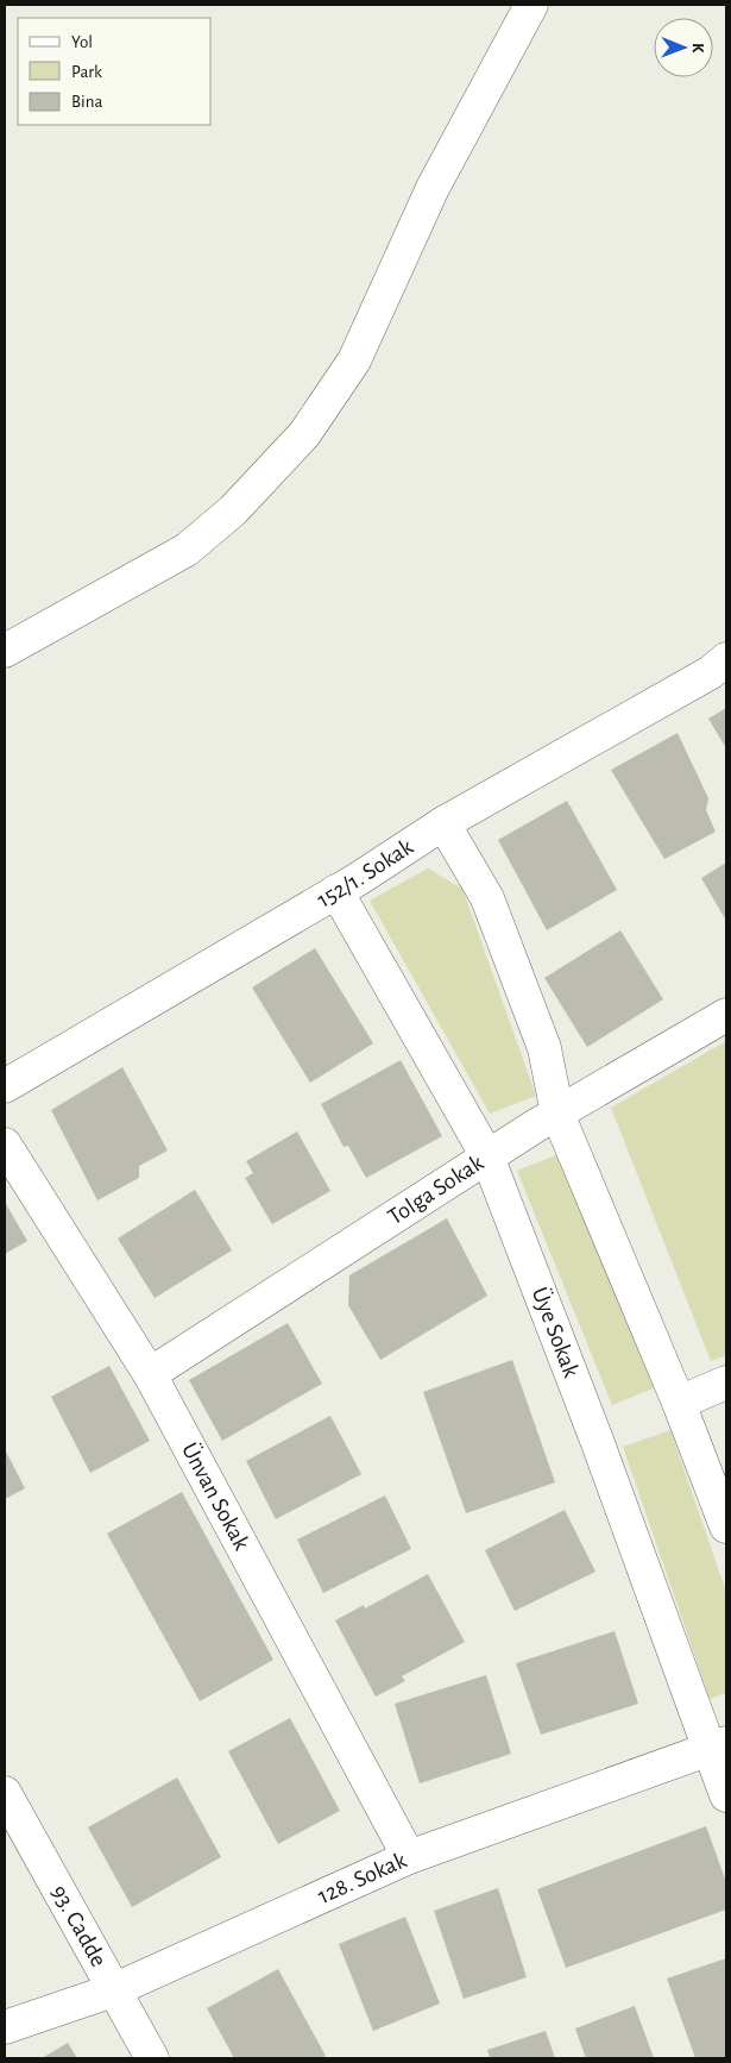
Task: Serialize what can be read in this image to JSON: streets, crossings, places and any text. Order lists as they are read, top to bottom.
{
  "streets": {
    "street": [
      "152/1. Sokak",
      "Tolga Sokak",
      "Üye Sokak",
      "Ünvan Sokak",
      "128. Sokak",
      "93. Cadde"
    ]
  },
  "crossings": [
    ["152/1. Sokak", "Üye Sokak"],
    ["Tolga Sokak", "Üye Sokak"],
    ["Tolga Sokak", "Ünvan Sokak"],
    ["Üye Sokak", "128. Sokak"],
    ["Ünvan Sokak", "128. Sokak"],
    ["128. Sokak", "93. Cadde"]
  ],
  "legend": ["Yol", "Park", "Bina"],
  "north": "right"
}
